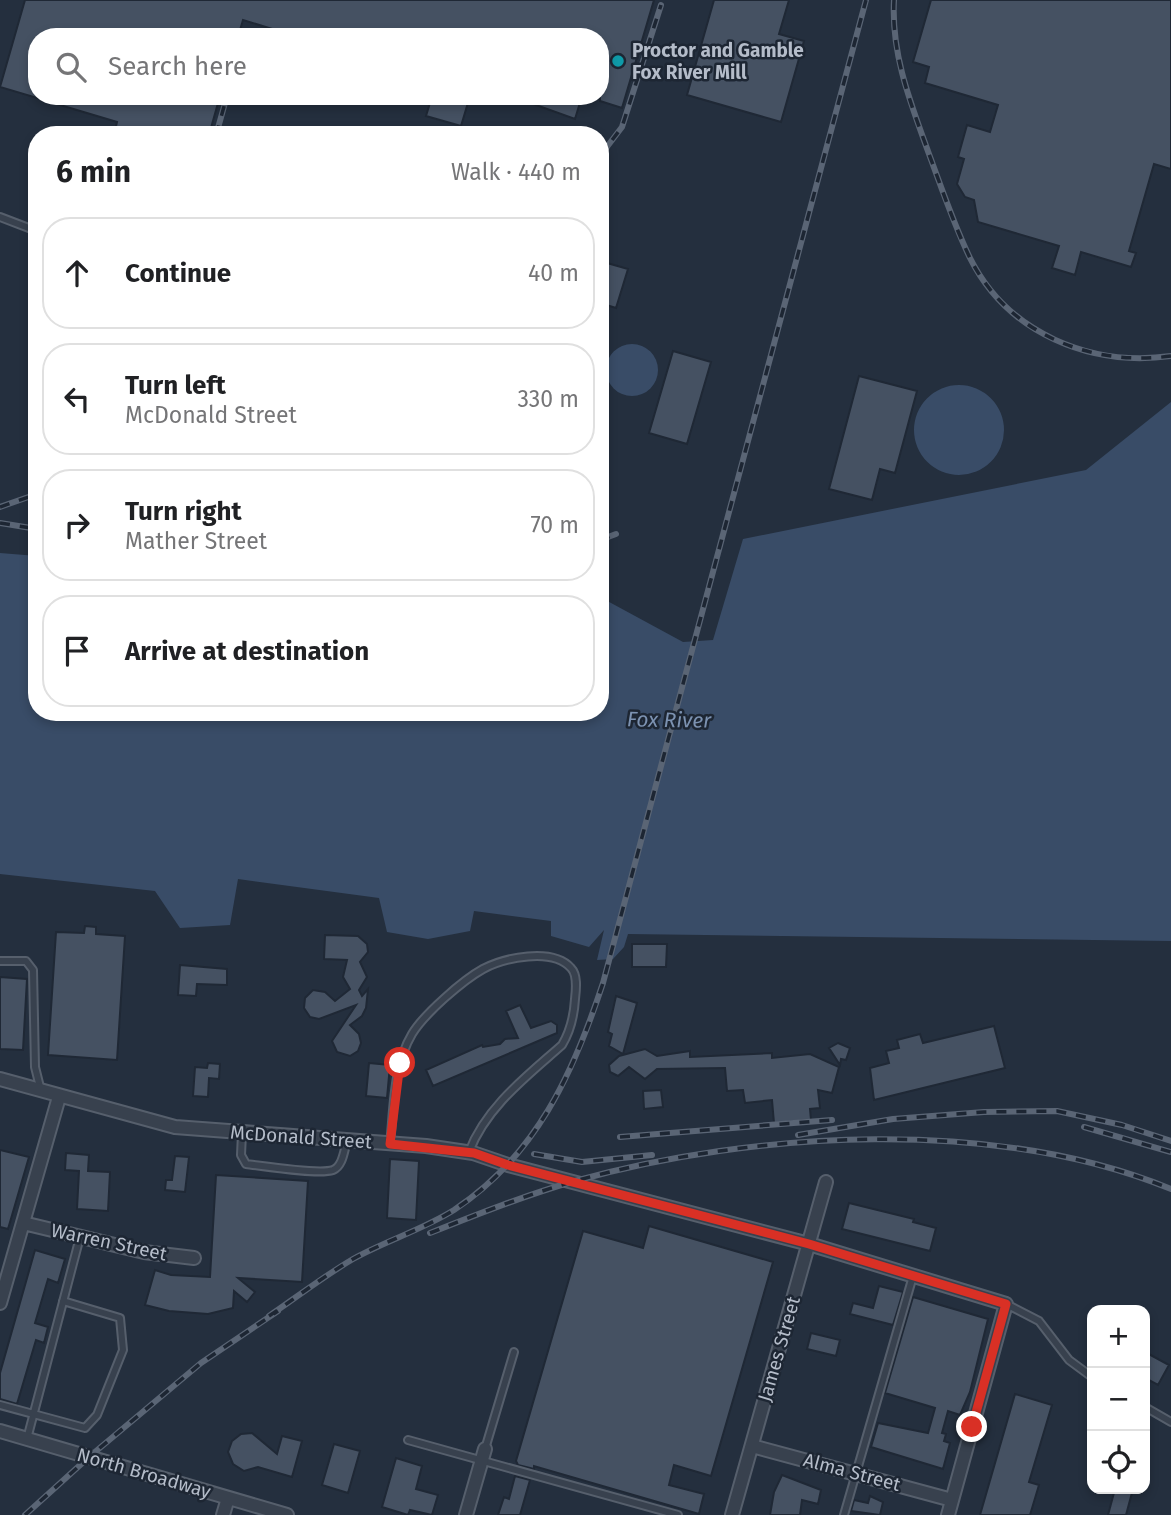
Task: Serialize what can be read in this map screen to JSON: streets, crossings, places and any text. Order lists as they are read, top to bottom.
{
  "streets": {
    "street": [
      "McDonald Street",
      "Warren Street",
      "James Street",
      "Alma Street",
      "North Broadway"
    ]
  },
  "crossings": [
    ["McDonald Street", "James Street"],
    ["James Street", "Alma Street"]
  ],
  "water": ["Fox River"],
  "places": ["Proctor and Gamble Fox River Mill"],
  "page": {
    "search": "Search here",
    "heading": ["6 min", "Walk · 440 m"],
    "list": [
      ["Continue", "40 m"],
      ["Turn left", "McDonald Street", "330 m"],
      ["Turn right", "Mather Street", "70 m"],
      "Arrive at destination"
    ],
    "map_buttons": ["+", "−"]
  }
}
